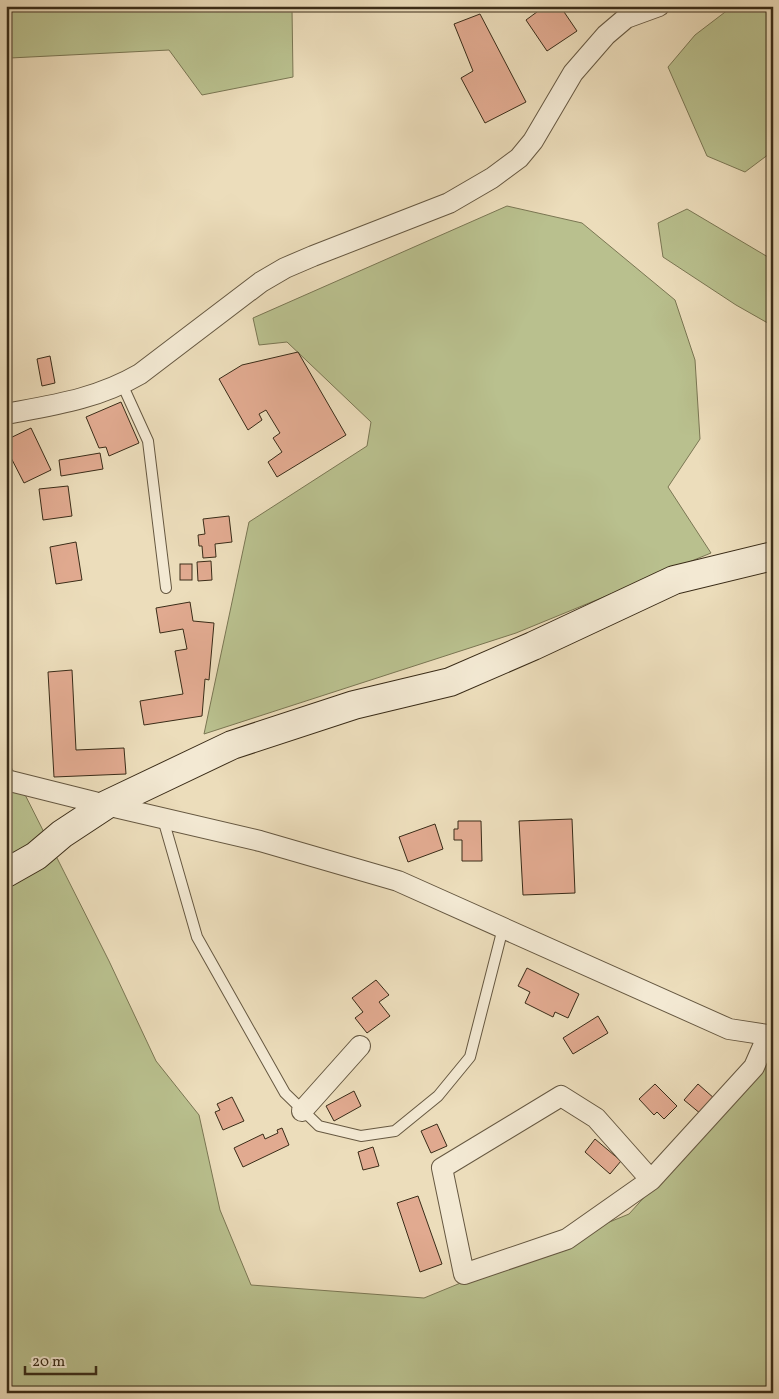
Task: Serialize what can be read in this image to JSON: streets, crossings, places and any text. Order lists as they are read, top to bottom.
{
  "scale_bar": "20 m"
}
